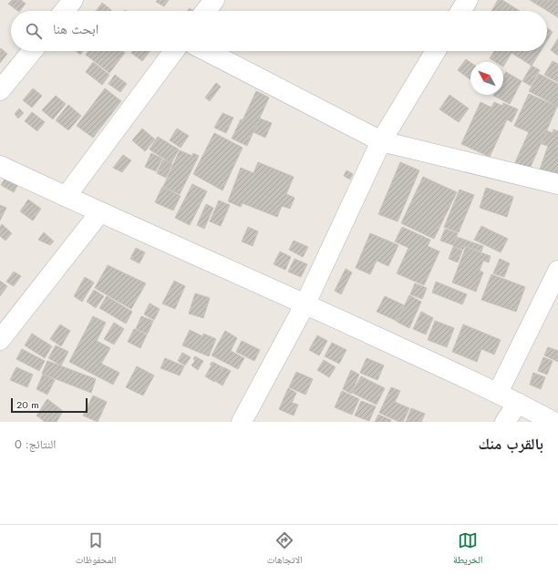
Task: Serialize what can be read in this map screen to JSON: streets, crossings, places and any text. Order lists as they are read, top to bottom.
{
  "scale_bar": "20 m",
  "north": "top left",
  "page": {
    "search": "ابحث هنا",
    "scale": "20 m",
    "heading": ["بالقرب منك", "النتائج: 0"],
    "nav": ["الخريطة", "الاتجاهات", "المحفوظات"]
  }
}
